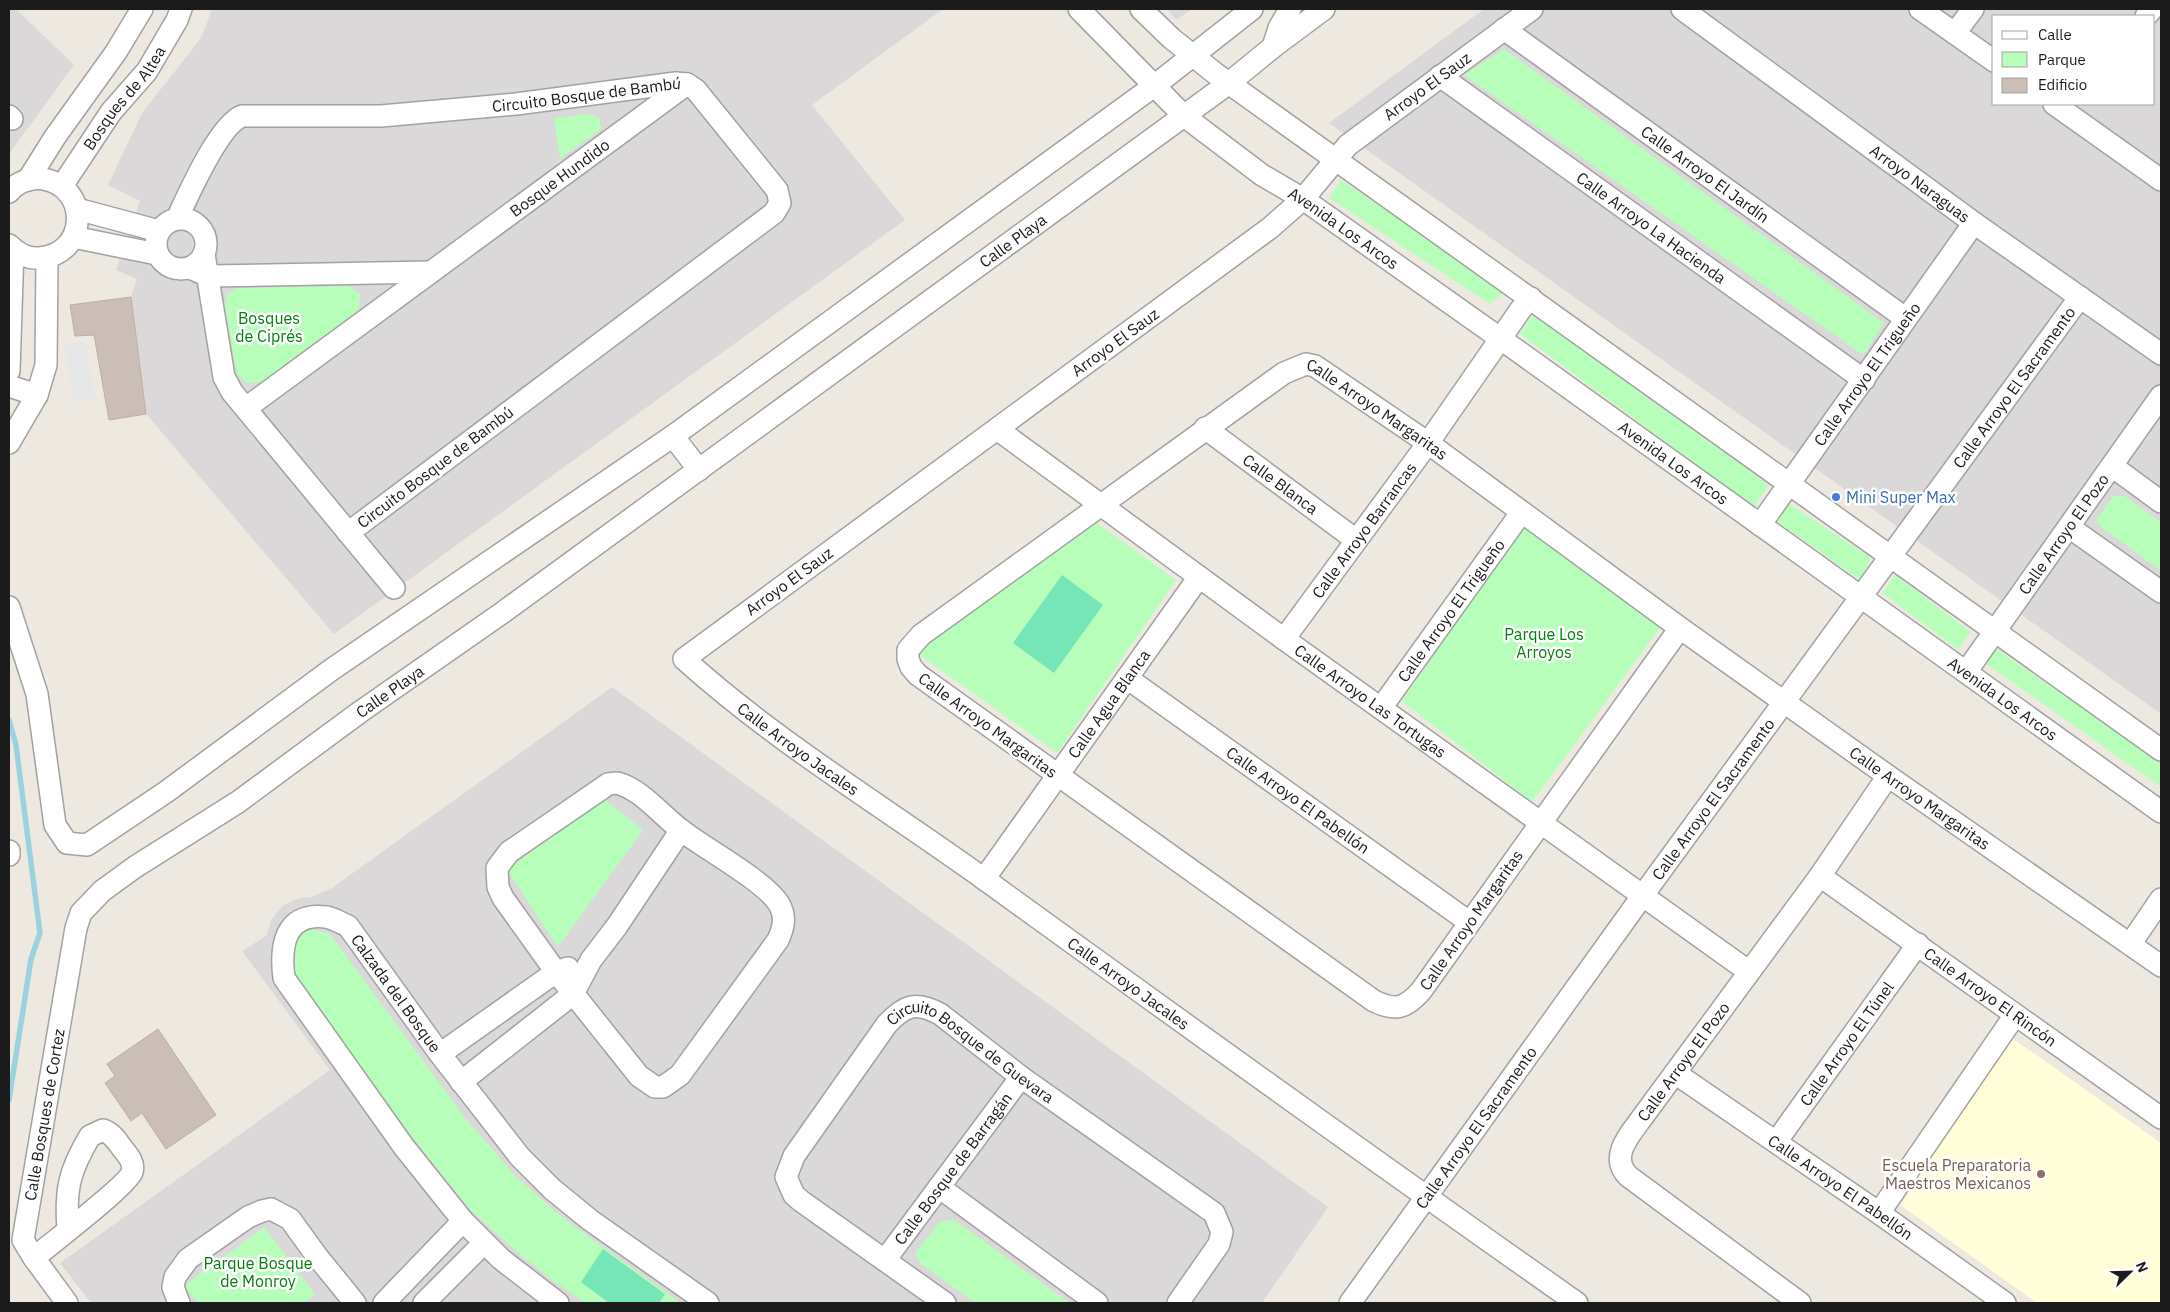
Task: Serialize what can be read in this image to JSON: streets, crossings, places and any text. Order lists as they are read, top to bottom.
{
  "streets": {
    "street": [
      "Arroyo El Sauz",
      "Circuito Bosque de Bambú",
      "Bosques de Altea",
      "Calle Arroyo El Jardín",
      "Bosque Hundido",
      "Arroyo Naraguas",
      "Avenida Los Arcos",
      "Calle Arroyo La Hacienda",
      "Calle Playa",
      "Calle Arroyo El Trigueño",
      "Calle Arroyo El Sacramento",
      "Calle Arroyo Margaritas",
      "Calle Blanca",
      "Calle Arroyo Barrancas",
      "Calle Arroyo El Pozo",
      "Calle Arroyo Las Tortugas",
      "Calle Agua Blanca",
      "Calle Arroyo Jacales",
      "Calle Arroyo El Pabellón",
      "Calzada del Bosque",
      "Calle Arroyo El Rincón",
      "Calle Arroyo El Túnel",
      "Circuito Bosque de Guevara",
      "Calle Bosques de Cortez",
      "Calle Bosque de Barragán"
    ]
  },
  "crossings": [
    ["Arroyo El Sauz", "Calle Arroyo El Jardín"],
    ["Arroyo El Sauz", "Avenida Los Arcos"],
    ["Arroyo El Sauz", "Calle Arroyo La Hacienda"],
    ["Arroyo El Sauz", "Calle Arroyo Las Tortugas"],
    ["Arroyo El Sauz", "Calle Arroyo Jacales"],
    ["Circuito Bosque de Bambú", "Bosque Hundido"],
    ["Calle Arroyo El Jardín", "Calle Arroyo El Trigueño"],
    ["Arroyo Naraguas", "Calle Arroyo El Trigueño"],
    ["Arroyo Naraguas", "Calle Arroyo El Sacramento"],
    ["Avenida Los Arcos", "Calle Playa"],
    ["Avenida Los Arcos", "Calle Arroyo El Trigueño"],
    ["Avenida Los Arcos", "Calle Arroyo El Sacramento"],
    ["Avenida Los Arcos", "Calle Arroyo Barrancas"],
    ["Avenida Los Arcos", "Calle Arroyo El Pozo"],
    ["Calle Arroyo La Hacienda", "Calle Arroyo El Trigueño"],
    ["Calle Playa", "Calle Bosques de Cortez"],
    ["Calle Arroyo El Trigueño", "Calle Arroyo Margaritas"],
    ["Calle Arroyo El Trigueño", "Calle Arroyo Las Tortugas"],
    ["Calle Arroyo El Sacramento", "Calle Arroyo Margaritas"],
    ["Calle Arroyo El Sacramento", "Calle Arroyo Las Tortugas"],
    ["Calle Arroyo El Sacramento", "Calle Arroyo Jacales"],
    ["Calle Arroyo Margaritas", "Calle Blanca"],
    ["Calle Arroyo Margaritas", "Calle Arroyo Barrancas"],
    ["Calle Arroyo Margaritas", "Calle Arroyo El Pozo"],
    ["Calle Arroyo Margaritas", "Calle Arroyo Las Tortugas"],
    ["Calle Arroyo Margaritas", "Calle Agua Blanca"],
    ["Calle Arroyo Margaritas", "Calle Arroyo El Pabellón"],
    ["Calle Blanca", "Calle Arroyo Barrancas"],
    ["Calle Arroyo Barrancas", "Calle Arroyo Las Tortugas"],
    ["Calle Arroyo El Pozo", "Calle Arroyo Las Tortugas"],
    ["Calle Arroyo El Pozo", "Calle Arroyo El Pabellón"],
    ["Calle Arroyo El Pozo", "Calle Arroyo El Rincón"],
    ["Calle Arroyo Las Tortugas", "Calle Agua Blanca"],
    ["Calle Agua Blanca", "Calle Arroyo Jacales"],
    ["Calle Agua Blanca", "Calle Arroyo El Pabellón"],
    ["Calle Arroyo El Pabellón", "Calle Arroyo El Túnel"],
    ["Calle Arroyo El Rincón", "Calle Arroyo El Túnel"],
    ["Circuito Bosque de Guevara", "Calle Bosque de Barragán"]
  ],
  "parks": ["Bosques de Ciprés", "Parque Los Arroyos", "Parque Bosque de Monroy"],
  "places": ["Mini Super Max", "Escuela Preparatoria Maestros Mexicanos"],
  "legend": ["Calle", "Parque", "Edificio"],
  "north": "top right"
}
